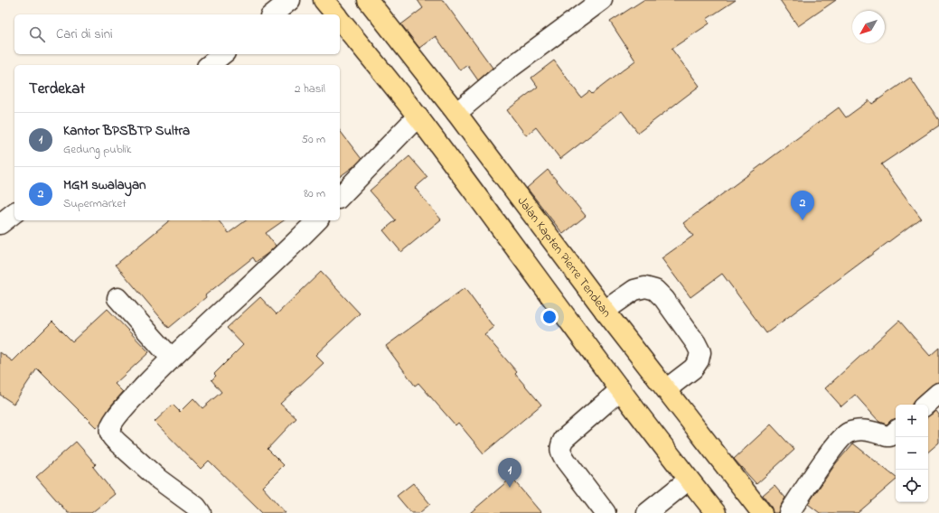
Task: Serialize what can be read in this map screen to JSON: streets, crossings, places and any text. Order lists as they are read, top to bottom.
{
  "streets": {
    "highway": ["Jalan Kapten Pierre Tendean"]
  },
  "north": "bottom left",
  "page": {
    "search": "Cari di sini",
    "heading": ["Terdekat", "2 hasil"],
    "list": [
      {
        "mark": "1",
        "name": "Kantor BPSBTP Sultra",
        "note": "Gedung publik",
        "value": "50 m"
      },
      {
        "mark": "2",
        "name": "MGM swalayan",
        "note": "Supermarket",
        "value": "80 m"
      }
    ],
    "pins": ["2", "1"],
    "map_buttons": ["+", "−"]
  }
}
